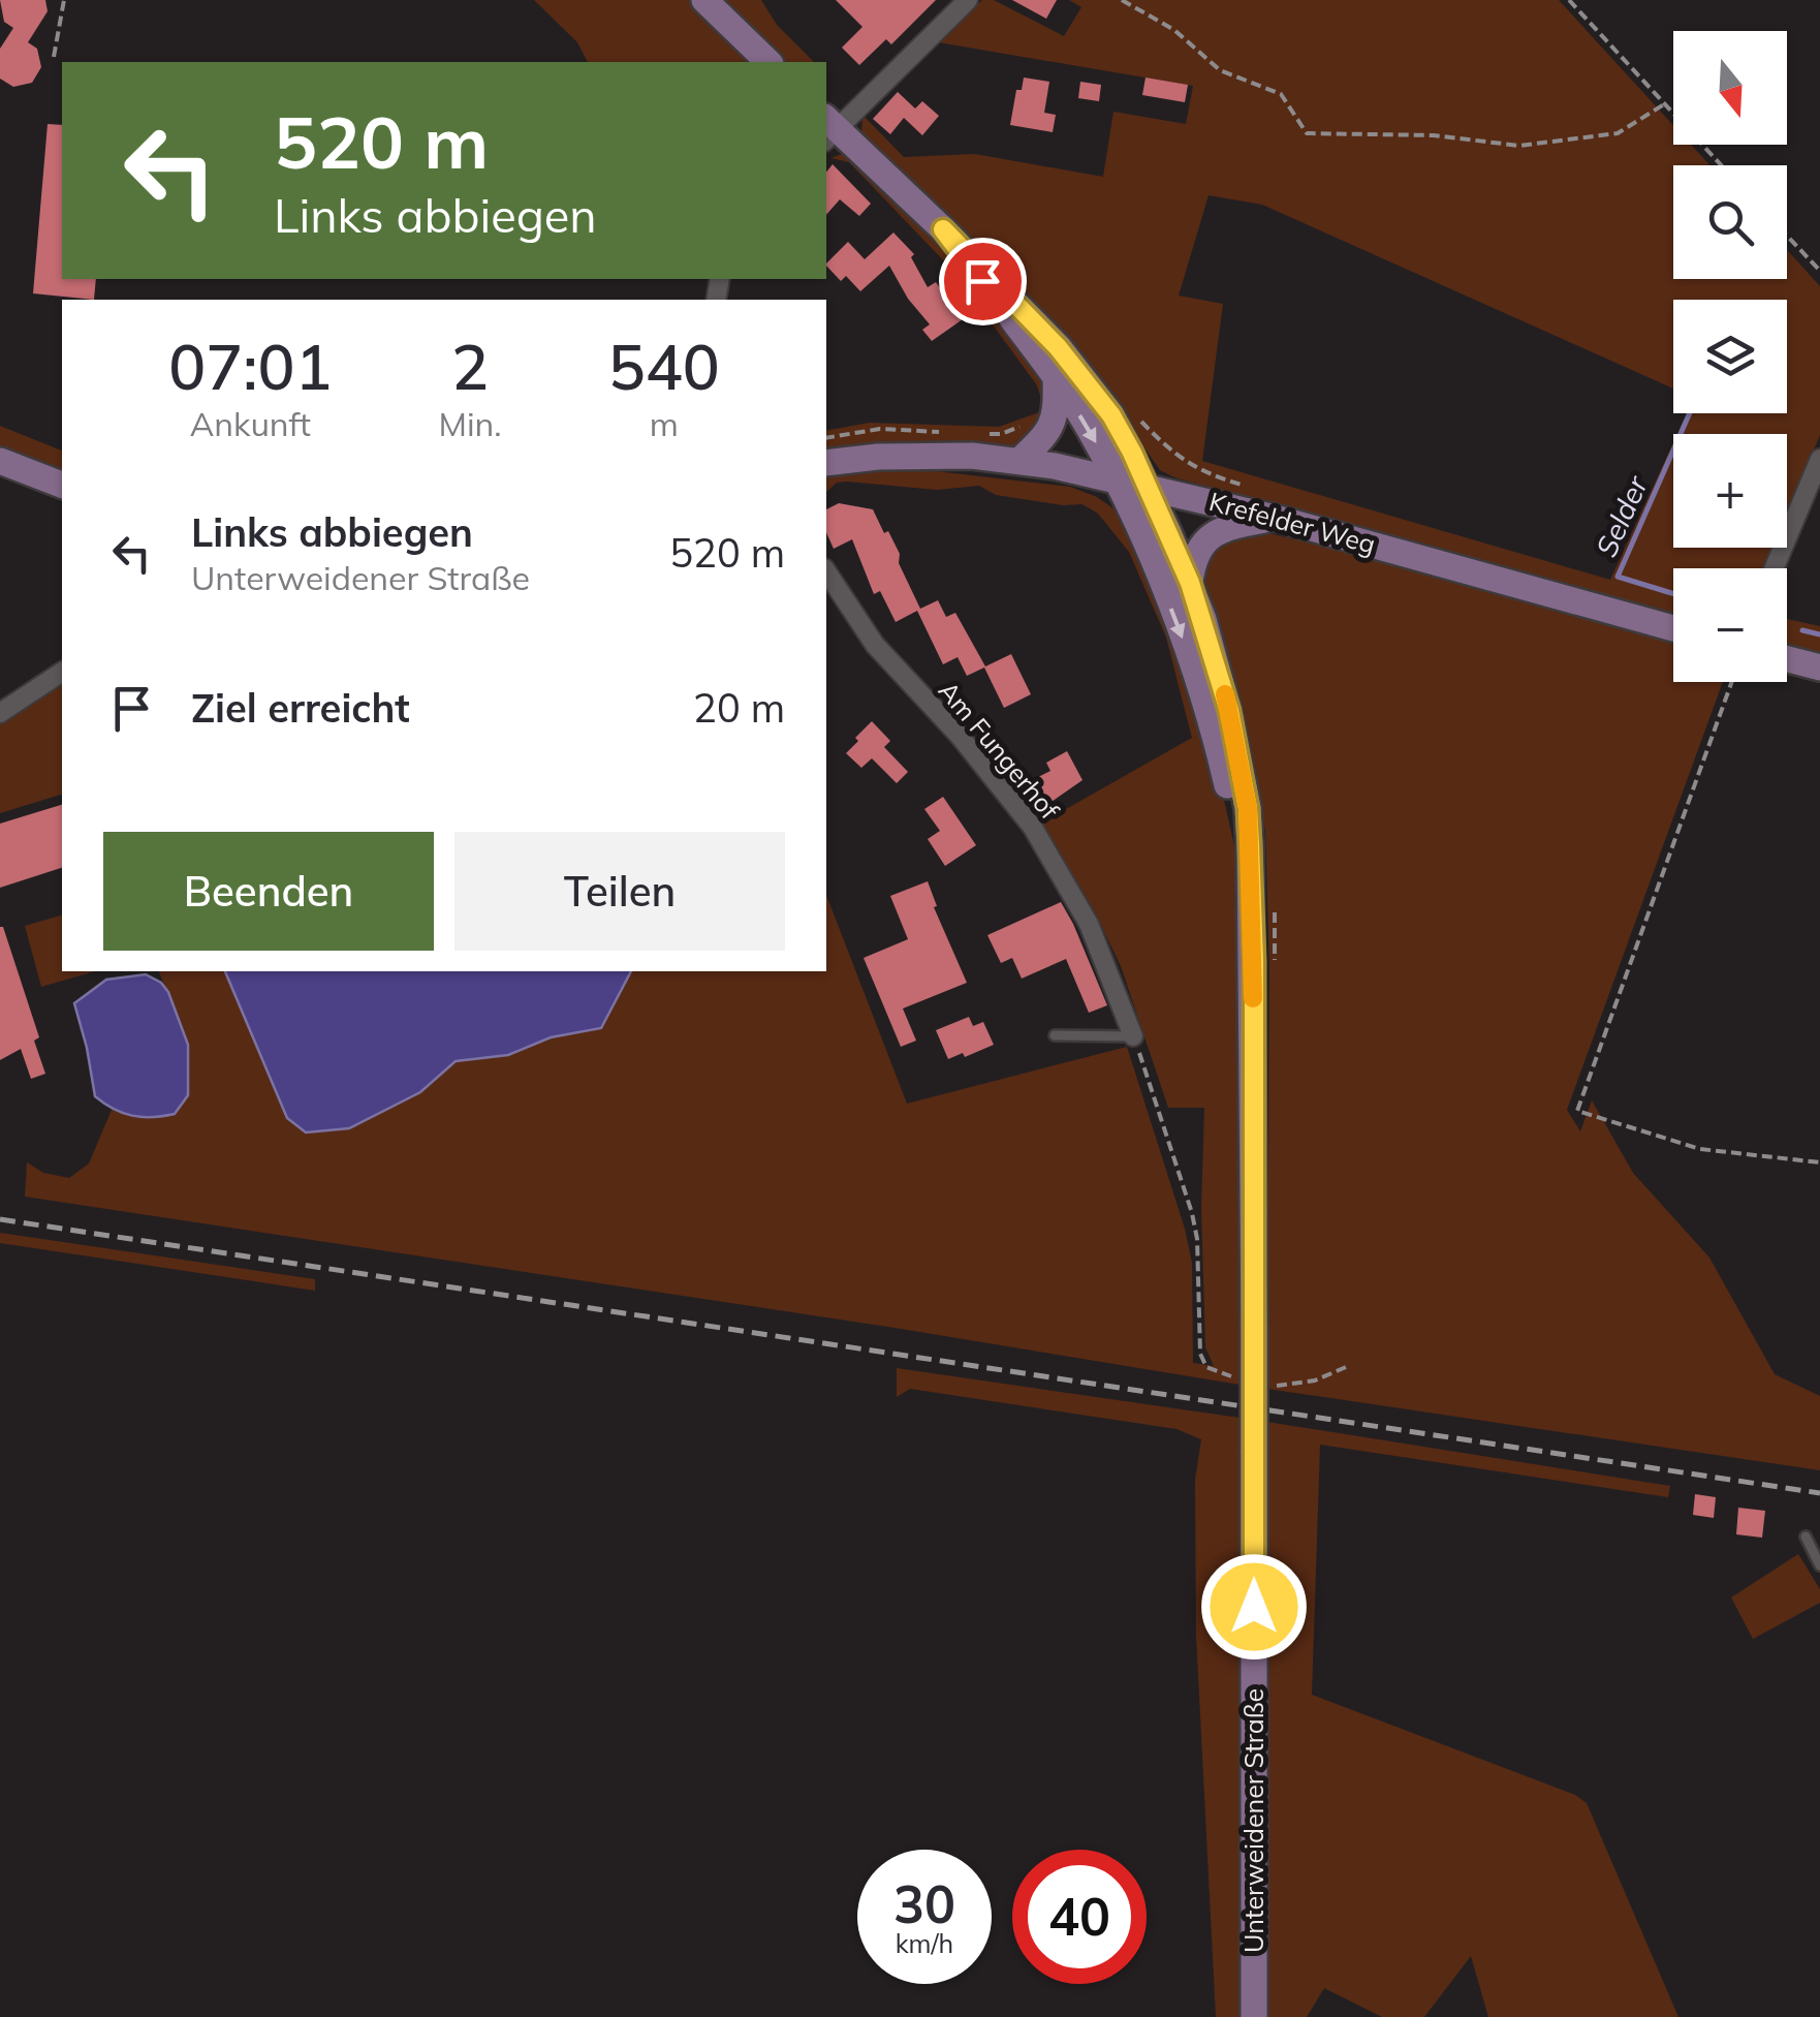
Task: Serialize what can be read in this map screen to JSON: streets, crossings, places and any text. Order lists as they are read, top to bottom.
{
  "streets": {
    "street": ["Krefelder Weg", "Am Fungerhof", "Unterweidener Straße"]
  },
  "crossings": [
    ["Krefelder Weg", "Unterweidener Straße"]
  ],
  "water": ["Selder"],
  "north": "bottom",
  "page": {
    "map_buttons": ["+", "−"],
    "turn": ["520 m", "Links abbiegen"],
    "eta": [
      "07:01",
      "Ankunft",
      "2",
      "Min.",
      "540",
      "m"
    ],
    "list": [
      {
        "name": "Links abbiegen",
        "note": "Unterweidener Straße",
        "value": "520 m"
      },
      {
        "name": "Ziel erreicht",
        "value": "20 m"
      }
    ],
    "buttons": ["Beenden", "Teilen"],
    "speed": "30 km/h",
    "limit": "40"
  }
}
